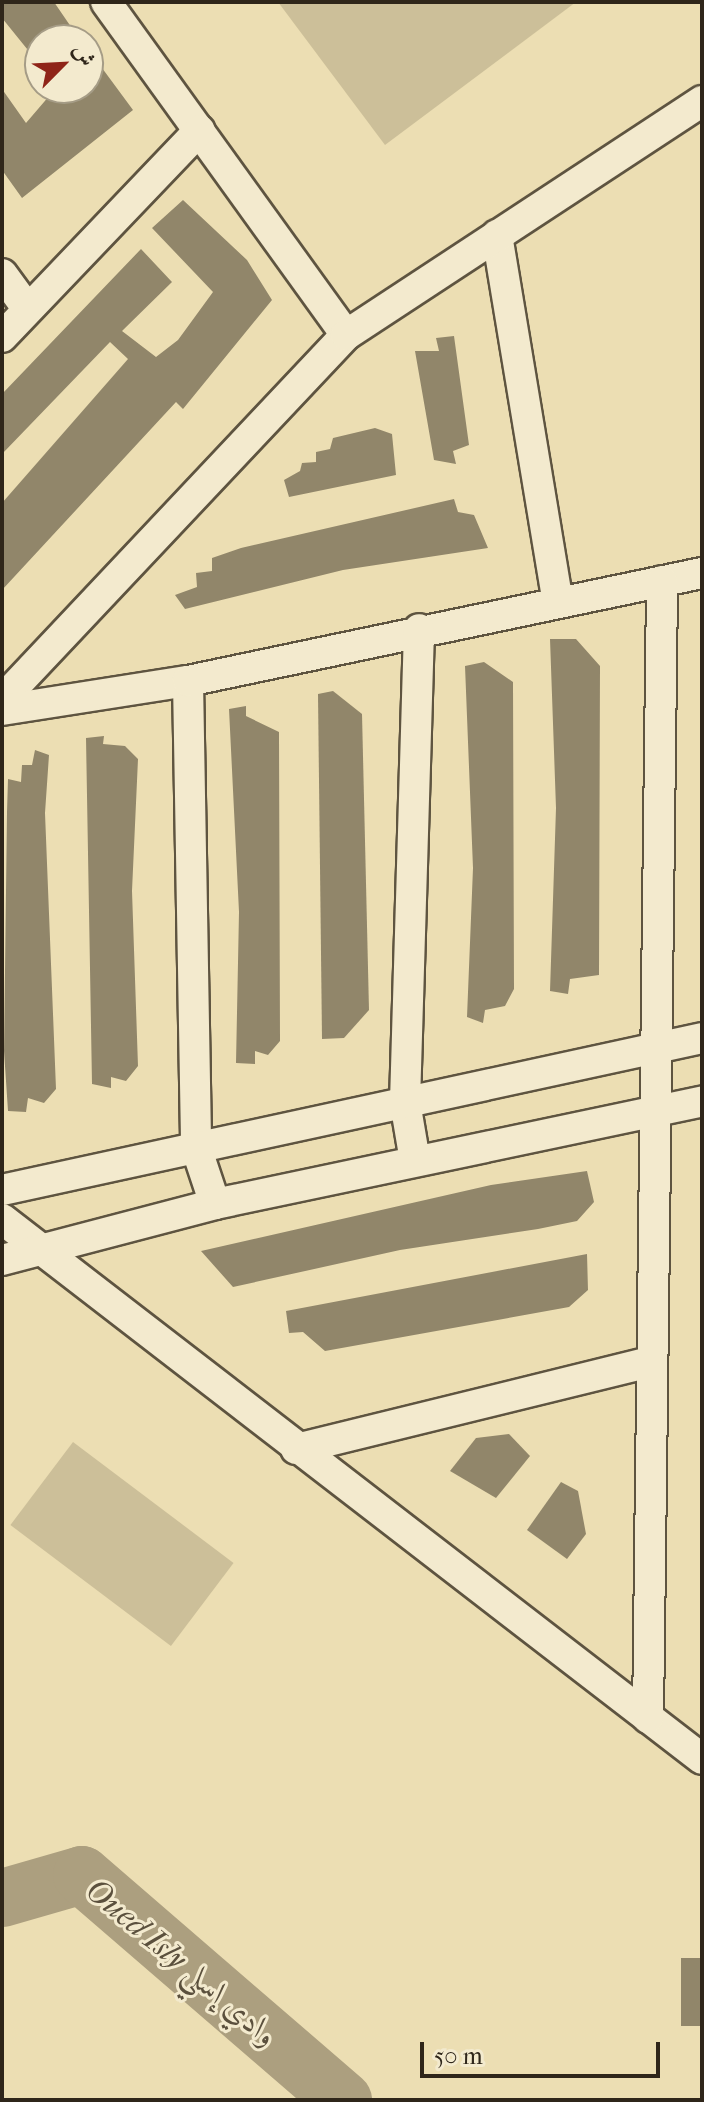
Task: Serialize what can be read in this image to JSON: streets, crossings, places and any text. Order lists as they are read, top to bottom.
{
  "water": ["Oued Isly وادي إسلي"],
  "scale_bar": "50 m",
  "north": "top right"
}
